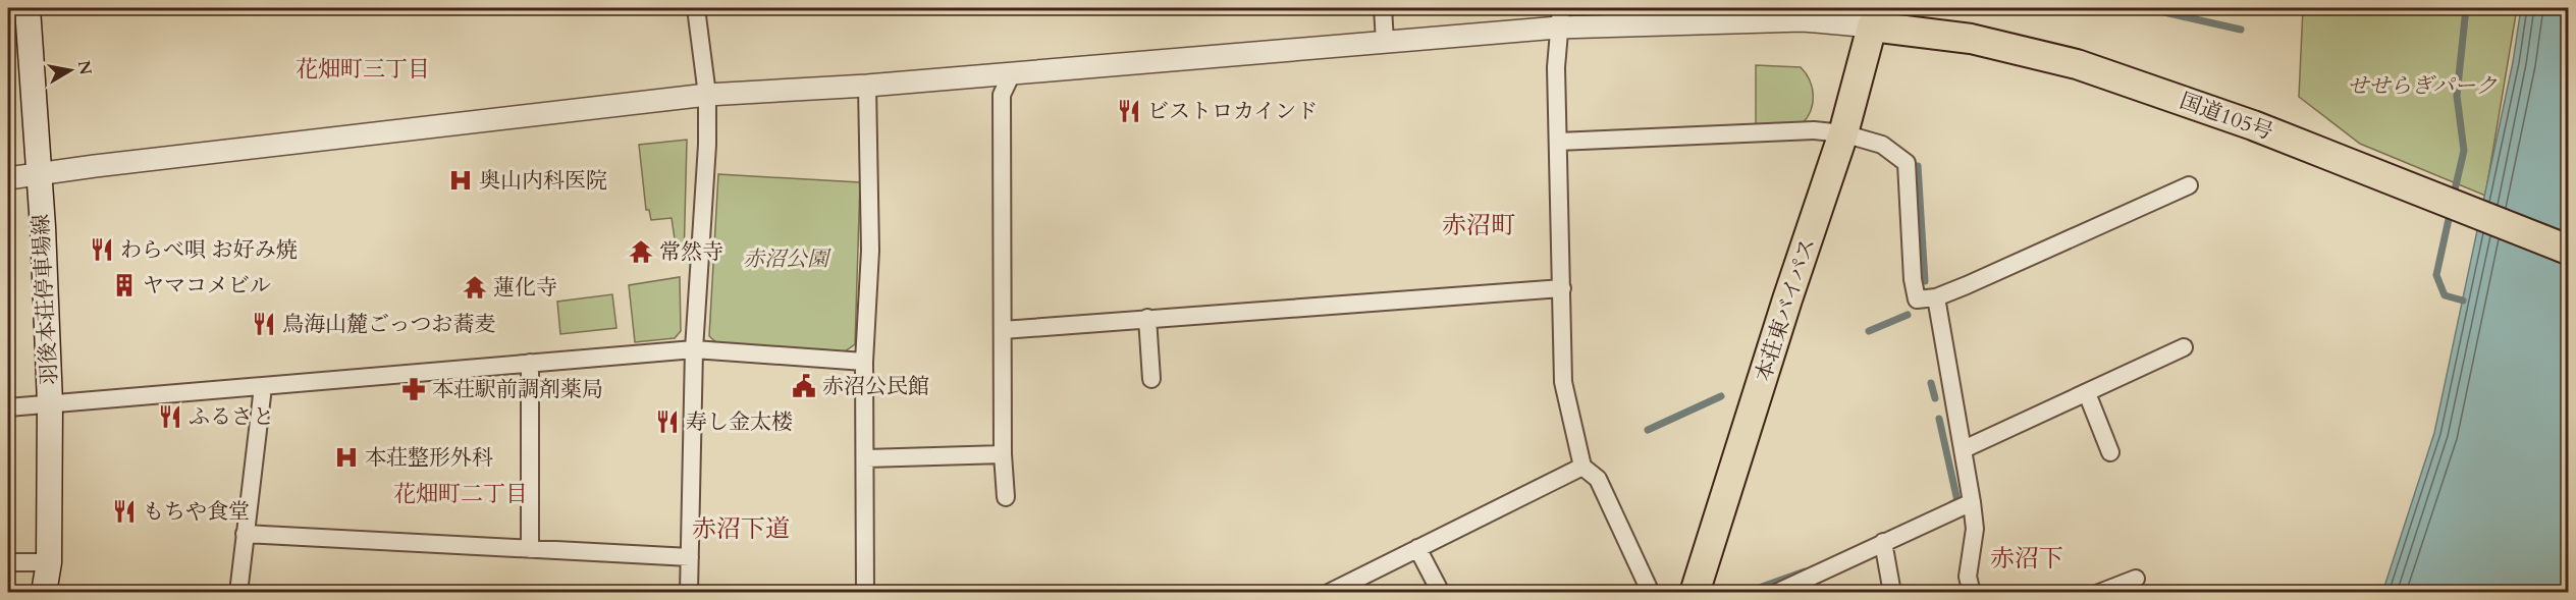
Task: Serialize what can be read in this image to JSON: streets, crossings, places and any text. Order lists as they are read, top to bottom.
{
  "streets": {
    "highway": ["国道105号", "本荘東バイパス"],
    "main road": ["羽後本荘停車場線"]
  },
  "crossings": [
    ["国道105号", "本荘東バイパス"]
  ],
  "districts": [
    "花畑町三丁目",
    "赤沼町",
    "花畑町二丁目",
    "赤沼下道",
    "赤沼下"
  ],
  "parks": ["せせらぎパーク", "赤沼公園"],
  "places": {
    "restaurant": [
      "ビストロカインド",
      "わらべ唄 お好み焼",
      "鳥海山麓ごっつお蕎麦",
      "ふるさと",
      "寿し金太楼",
      "もちや食堂"
    ],
    "hospital": ["奥山内科医院", "本荘整形外科"],
    "temple": ["常然寺", "蓮化寺"],
    "building": ["ヤマコメビル"],
    "public building": ["赤沼公民館"],
    "pharmacy": ["本荘駅前調剤薬局"]
  },
  "north": "right"
}
